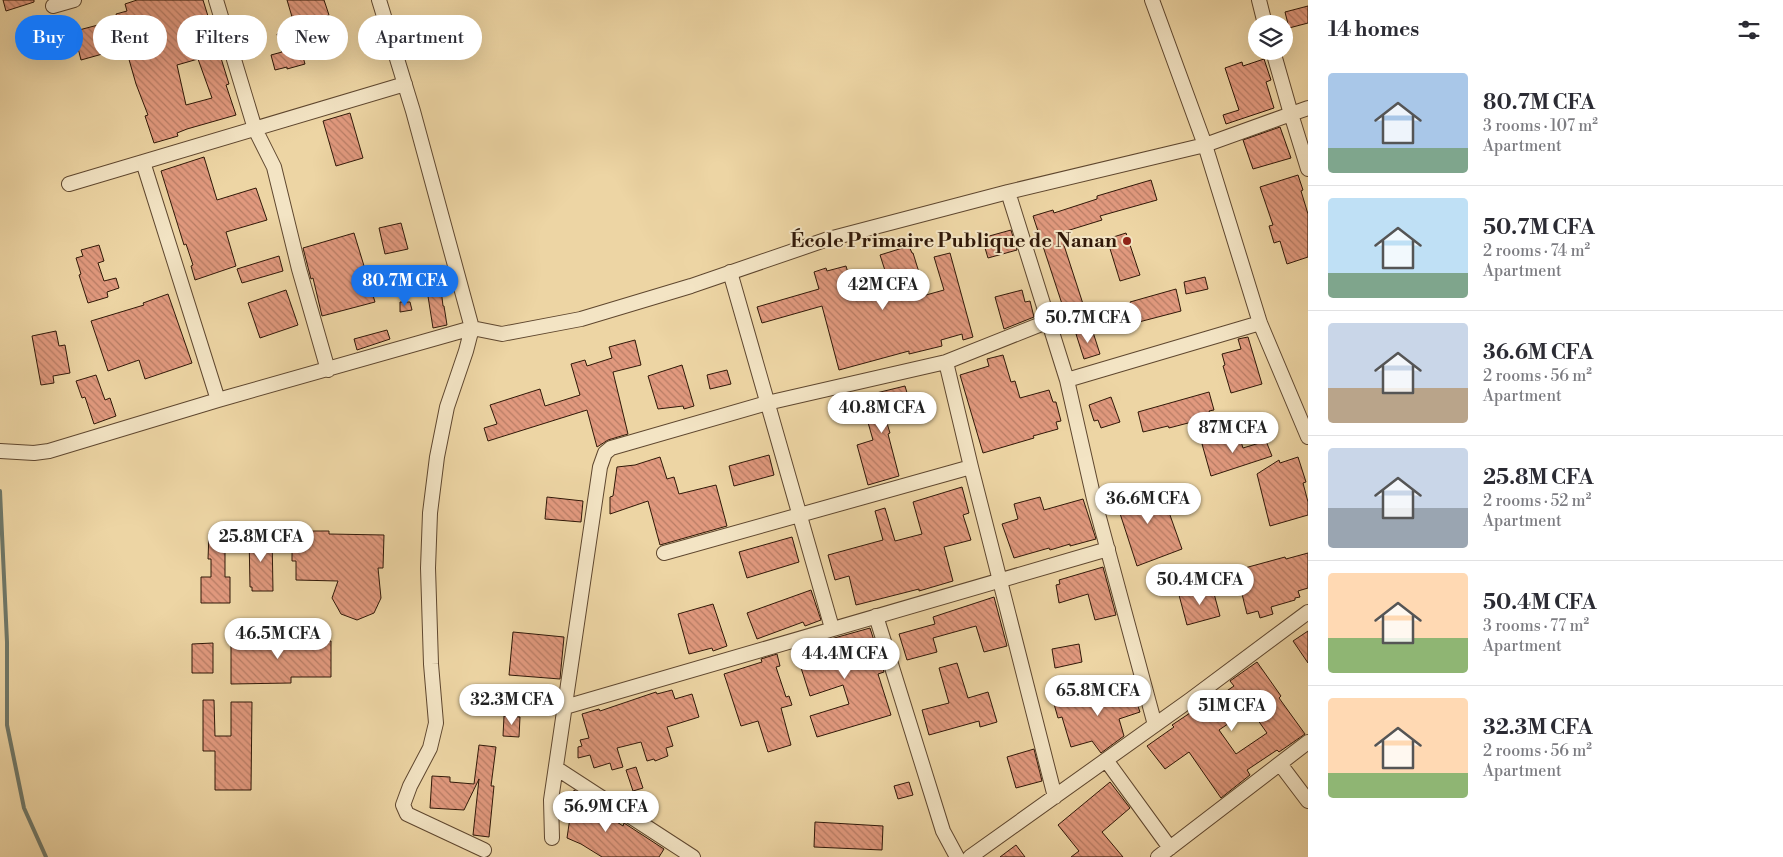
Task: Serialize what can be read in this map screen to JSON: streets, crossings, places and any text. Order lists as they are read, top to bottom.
{
  "places": ["École Primaire Publique de Nanan"],
  "page": {
    "heading": "14 homes",
    "chip": [
      "Buy",
      "Rent",
      "Filters",
      "New",
      "Apartment"
    ],
    "list": [
      {
        "name": "80.7M CFA",
        "note": "3 rooms · 107 m² · Apartment"
      },
      {
        "name": "50.7M CFA",
        "note": "2 rooms · 74 m² · Apartment"
      },
      {
        "name": "36.6M CFA",
        "note": "2 rooms · 56 m² · Apartment"
      },
      {
        "name": "25.8M CFA",
        "note": "2 rooms · 52 m² · Apartment"
      },
      {
        "name": "50.4M CFA",
        "note": "3 rooms · 77 m² · Apartment"
      },
      {
        "name": "32.3M CFA",
        "note": "2 rooms · 56 m² · Apartment"
      }
    ],
    "price": [
      "80.7M CFA",
      "42M CFA",
      "50.7M CFA",
      "40.8M CFA",
      "87M CFA",
      "36.6M CFA",
      "25.8M CFA",
      "50.4M CFA",
      "46.5M CFA",
      "44.4M CFA",
      "65.8M CFA",
      "32.3M CFA",
      "51M CFA",
      "56.9M CFA"
    ]
  }
}
